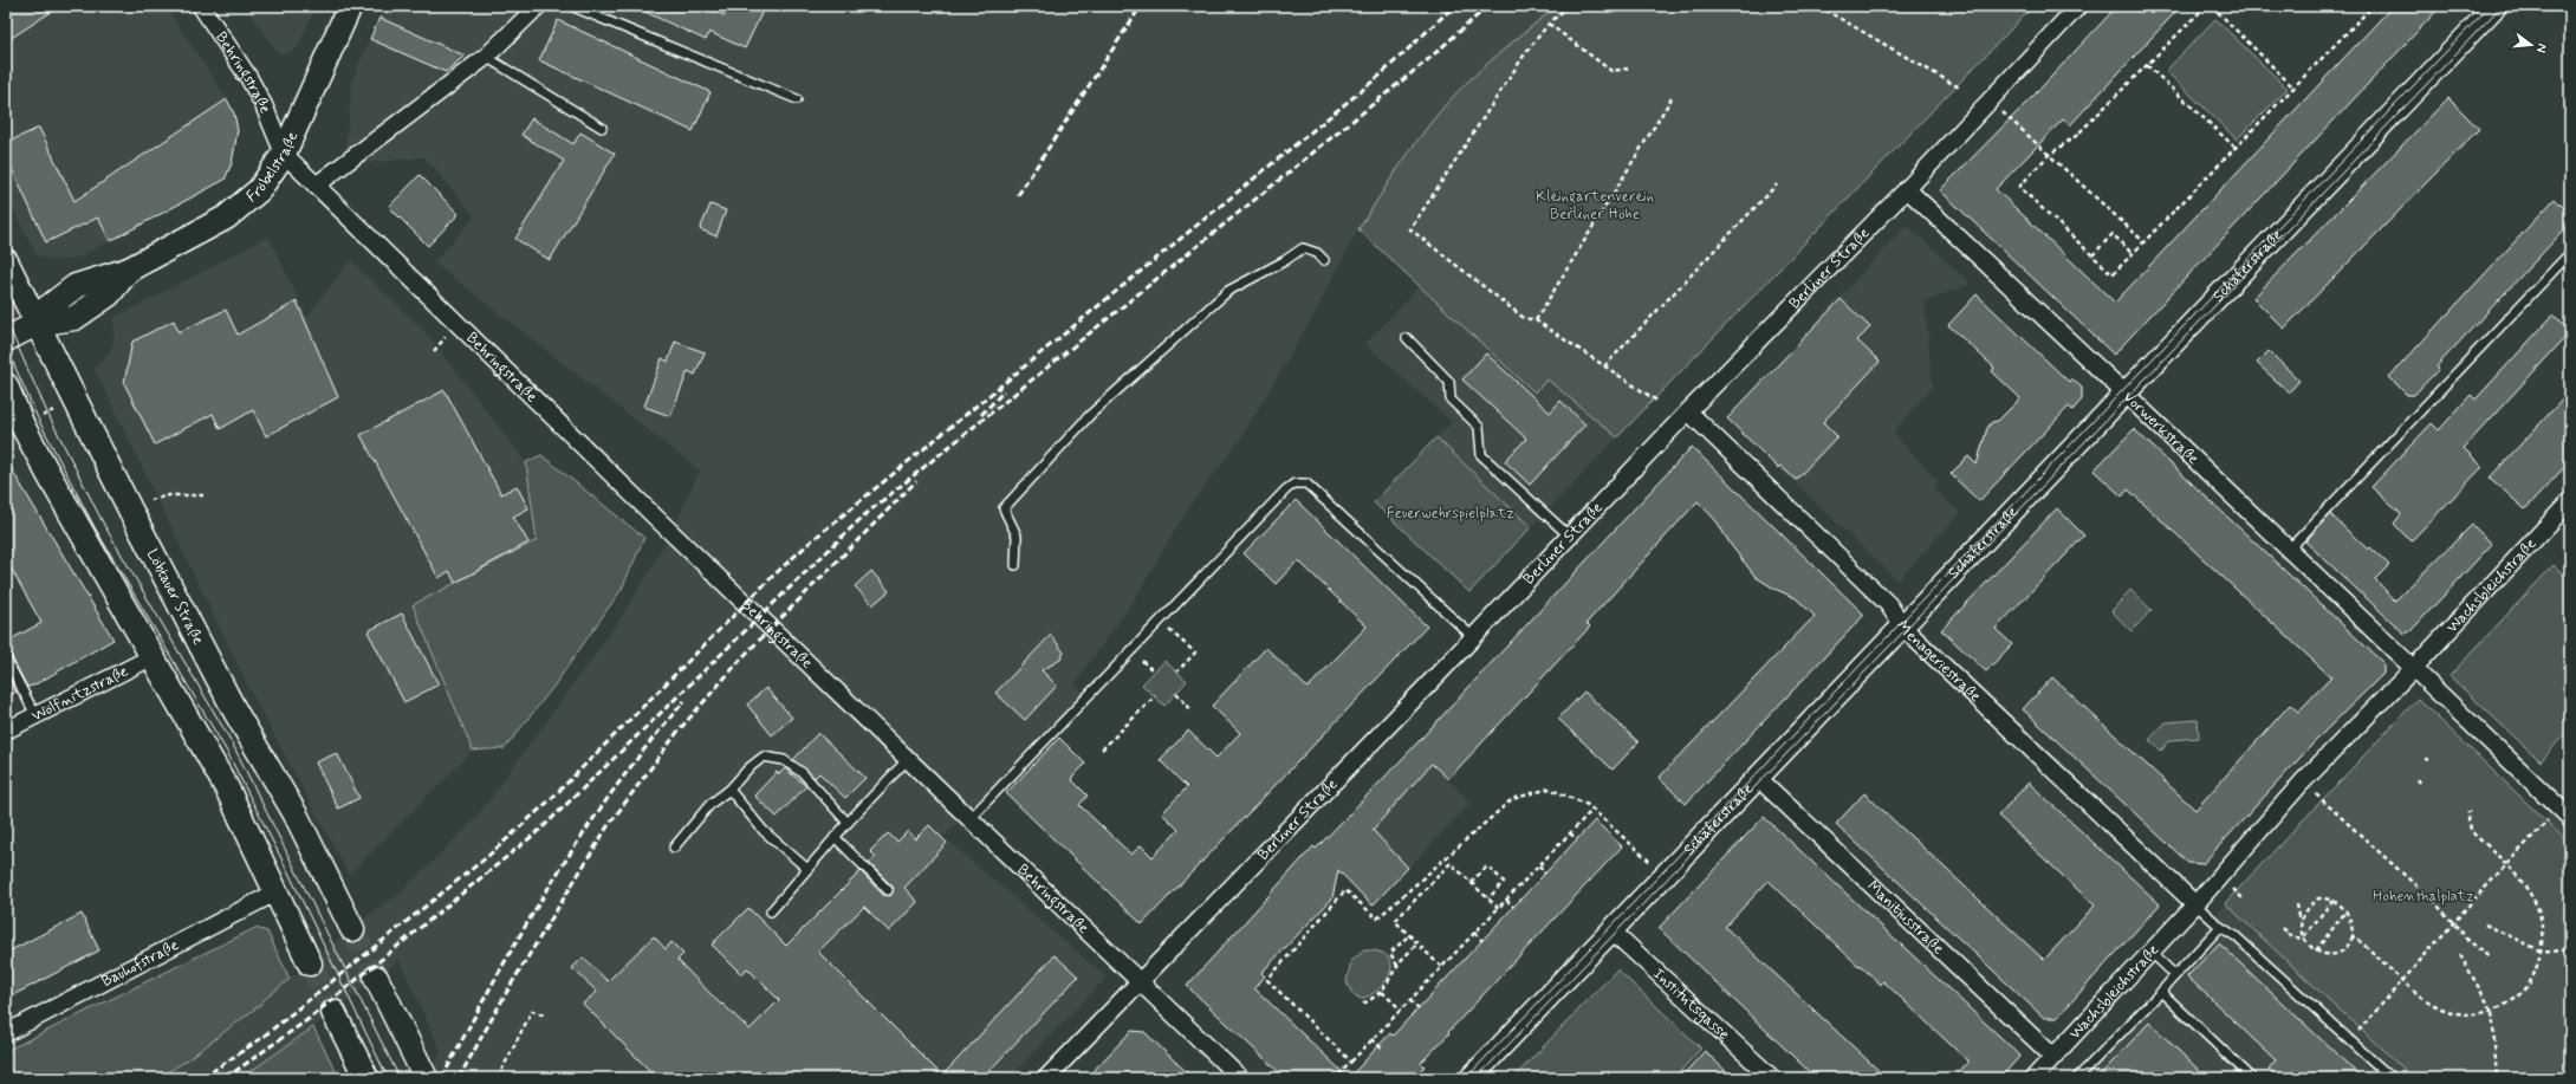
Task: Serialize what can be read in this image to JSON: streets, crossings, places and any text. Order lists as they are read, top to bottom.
{
  "streets": {
    "main road": ["Fröbelstraße", "Löbtauer Straße"],
    "street": [
      "Behringstraße",
      "Schäferstraße",
      "Berliner Straße",
      "Vorwerkstraße",
      "Wachsbleichstraße",
      "Menageriestraße",
      "Wölfnitzstraße",
      "Manitiusstraße",
      "Bauhofstraße",
      "Institutsgasse"
    ]
  },
  "crossings": [
    ["Behringstraße", "Fröbelstraße"],
    ["Behringstraße", "Berliner Straße"],
    ["Fröbelstraße", "Löbtauer Straße"],
    ["Schäferstraße", "Vorwerkstraße"],
    ["Schäferstraße", "Menageriestraße"],
    ["Schäferstraße", "Manitiusstraße"],
    ["Schäferstraße", "Institutsgasse"],
    ["Berliner Straße", "Vorwerkstraße"],
    ["Berliner Straße", "Menageriestraße"],
    ["Vorwerkstraße", "Wachsbleichstraße"],
    ["Wachsbleichstraße", "Menageriestraße"],
    ["Wachsbleichstraße", "Manitiusstraße"]
  ],
  "parks": ["Kleingartenverein Berliner Höhe", "Feuerwehrspielplatz", "Hohenthalplatz"],
  "north": "right"
}
